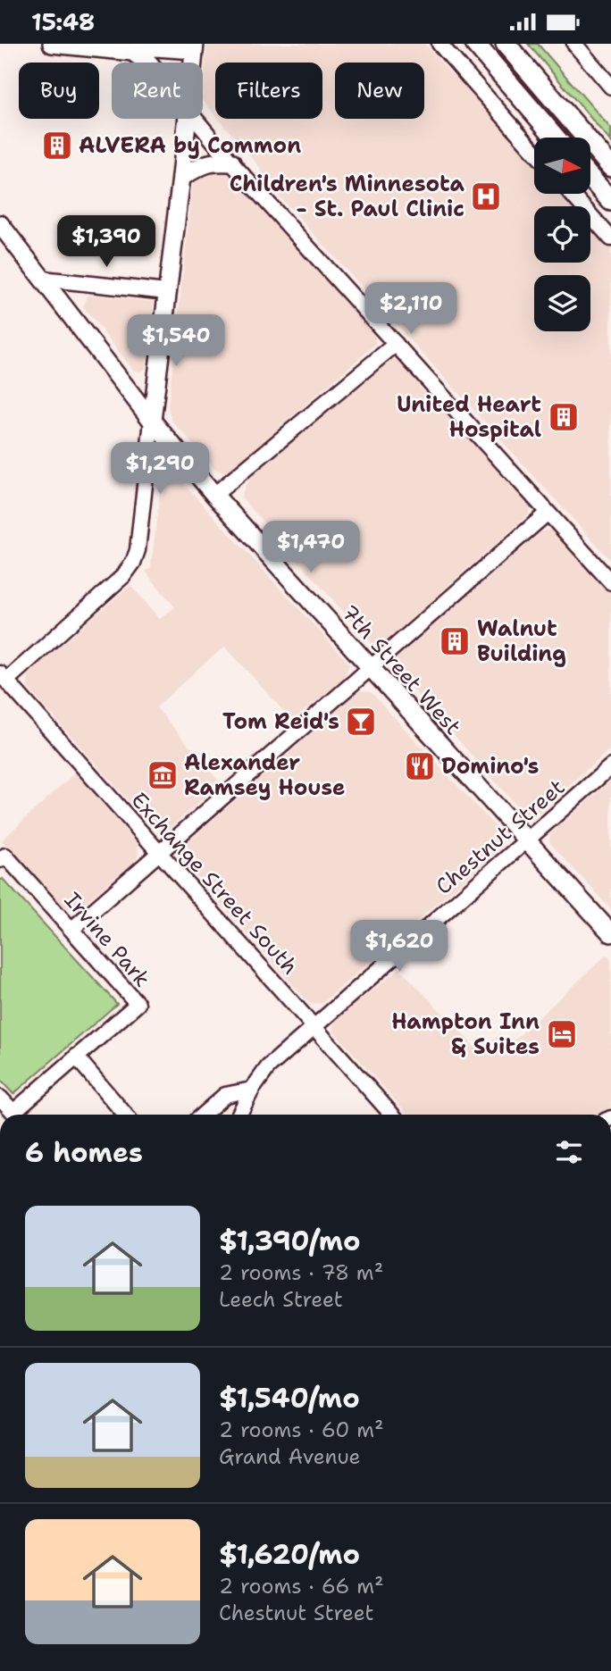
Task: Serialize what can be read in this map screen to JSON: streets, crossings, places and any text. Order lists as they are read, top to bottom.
{
  "streets": {
    "main road": ["7th Street West"],
    "street": ["Chestnut Street", "Exchange Street South", "Irvine Park"]
  },
  "crossings": [
    ["7th Street West", "Chestnut Street"],
    ["Chestnut Street", "Exchange Street South"]
  ],
  "places": {
    "building": ["ALVERA by Common", "United Heart Hospital", "Walnut Building"],
    "hospital": ["Children's Minnesota - St. Paul Clinic"],
    "bar": ["Tom Reid's"],
    "restaurant": ["Domino's"],
    "museum": ["Alexander Ramsey House"],
    "hotel": ["Hampton Inn & Suites"]
  },
  "north": "right",
  "page": {
    "status": "15:48",
    "chip": [
      "Buy",
      "Rent",
      "Filters",
      "New"
    ],
    "price": [
      "$1,390",
      "$2,110",
      "$1,540",
      "$1,290",
      "$1,470",
      "$1,620"
    ],
    "heading": "6 homes",
    "list": [
      {
        "name": "$1,390/mo",
        "note": "2 rooms · 78 m² · Leech Street"
      },
      {
        "name": "$1,540/mo",
        "note": "2 rooms · 60 m² · Grand Avenue"
      },
      {
        "name": "$1,620/mo",
        "note": "2 rooms · 66 m² · Chestnut Street"
      }
    ]
  }
}
